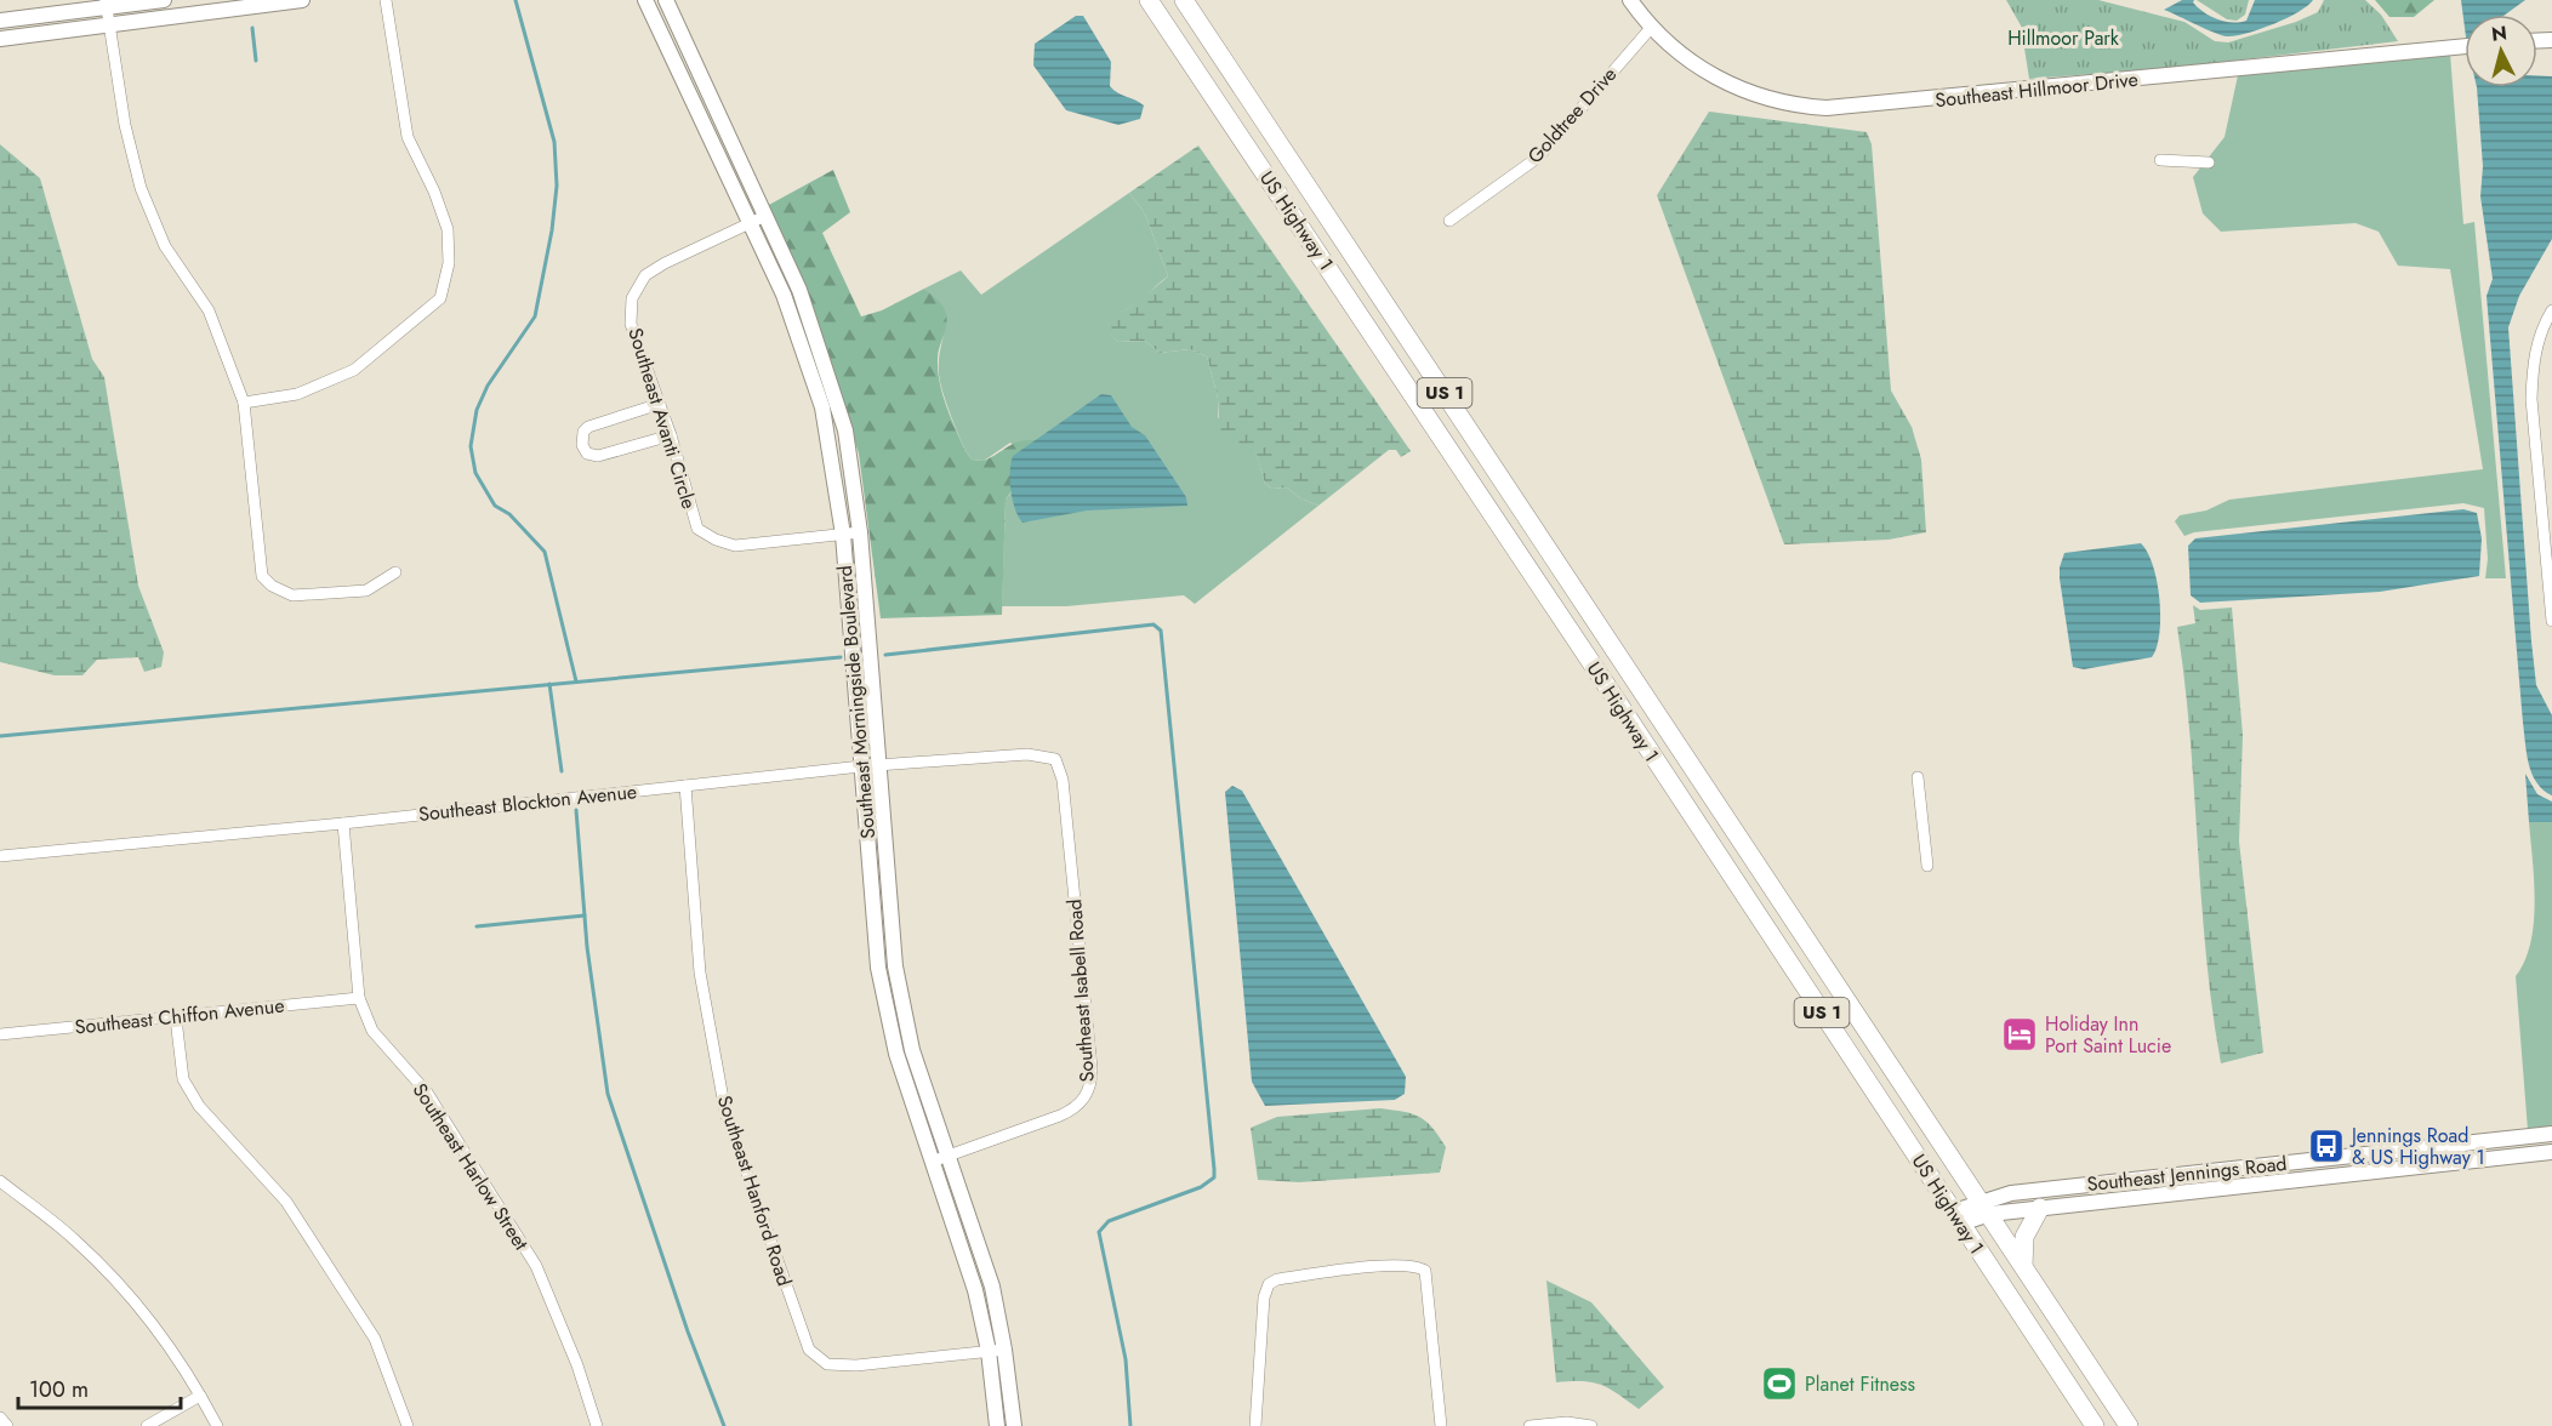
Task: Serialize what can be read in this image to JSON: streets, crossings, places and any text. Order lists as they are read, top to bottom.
{
  "streets": {
    "main road": ["US Highway 1", "US 1"],
    "street": [
      "Southeast Hillmoor Drive",
      "Goldtree Drive",
      "Southeast Avanti Circle",
      "Southeast Morningside Boulevard",
      "Southeast Blockton Avenue",
      "Southeast Isabell Road",
      "Southeast Chiffon Avenue",
      "Southeast Harlow Street",
      "Southeast Jennings Road",
      "Southeast Hanford Road"
    ]
  },
  "crossings": [
    ["Southeast Hillmoor Drive", "Goldtree Drive"],
    ["US Highway 1", "Southeast Jennings Road"],
    ["Southeast Avanti Circle", "Southeast Morningside Boulevard"],
    ["Southeast Morningside Boulevard", "Southeast Blockton Avenue"],
    ["Southeast Morningside Boulevard", "Southeast Isabell Road"],
    ["Southeast Morningside Boulevard", "Southeast Hanford Road"],
    ["Southeast Blockton Avenue", "Southeast Isabell Road"],
    ["Southeast Blockton Avenue", "Southeast Harlow Street"],
    ["Southeast Blockton Avenue", "Southeast Hanford Road"],
    ["Southeast Chiffon Avenue", "Southeast Harlow Street"]
  ],
  "parks": ["Hillmoor Park"],
  "places": {
    "hotel": ["Holiday Inn Port Saint Lucie"],
    "bus stop": ["Jennings Road & US Highway 1"],
    "sports": ["Planet Fitness"]
  },
  "scale_bar": "100 m",
  "north": "top"
}
